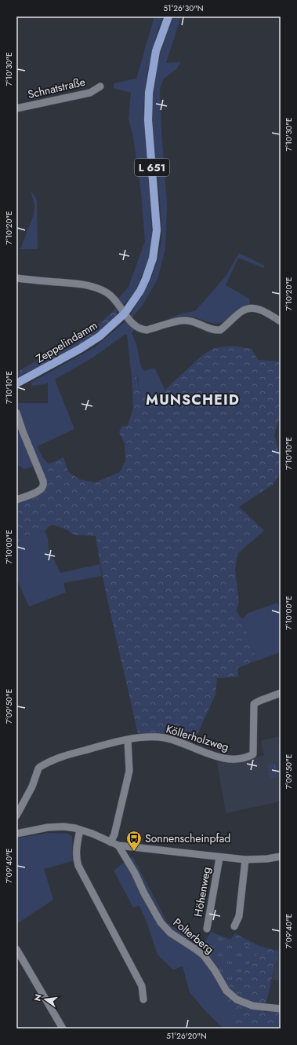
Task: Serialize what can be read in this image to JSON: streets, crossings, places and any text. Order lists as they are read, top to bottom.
{
  "streets": {
    "main road": ["L 651", "Zeppelindamm"],
    "street": [
      "Schnatstraße",
      "Köllerholzweg",
      "Höhenweg",
      "Polterberg"
    ]
  },
  "crossings": [
    ["L 651", "Zeppelindamm"],
    ["Höhenweg", "Polterberg"]
  ],
  "districts": ["MUNSCHEID"],
  "places": {
    "bus stop": ["Sonnenscheinpfad"]
  },
  "north": "left",
  "coordinates": [
    "51°26'30\"N",
    "7°10'30\"E",
    "7°10'20\"E",
    "7°10'10\"E",
    "7°10'00\"E",
    "7°09'50\"E",
    "7°09'40\"E",
    "51°26'20\"N"
  ]
}
